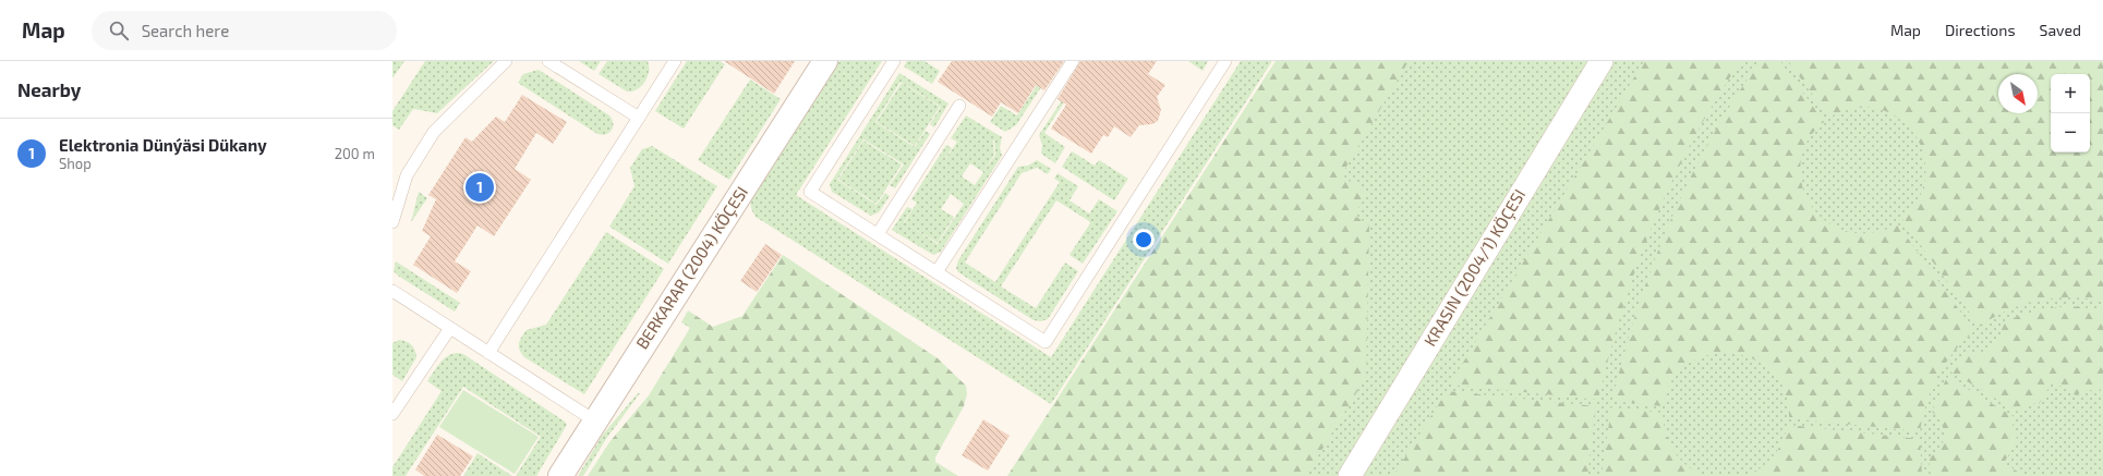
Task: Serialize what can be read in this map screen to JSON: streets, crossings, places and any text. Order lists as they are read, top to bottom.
{
  "streets": {
    "street": ["BERKARAR (2004) KÖÇESI", "KRASIN (2004/1) KÖÇESI"]
  },
  "north": "bottom right",
  "page": {
    "header": "Map",
    "search": "Search here",
    "nav": ["Map", "Directions", "Saved"],
    "heading": "Nearby",
    "map_buttons": ["+", "−"],
    "list": [
      {
        "mark": "1",
        "name": "Elektronia Dünýäsi Dükany",
        "note": "Shop",
        "value": "200 m"
      }
    ],
    "pins": "1"
  }
}
